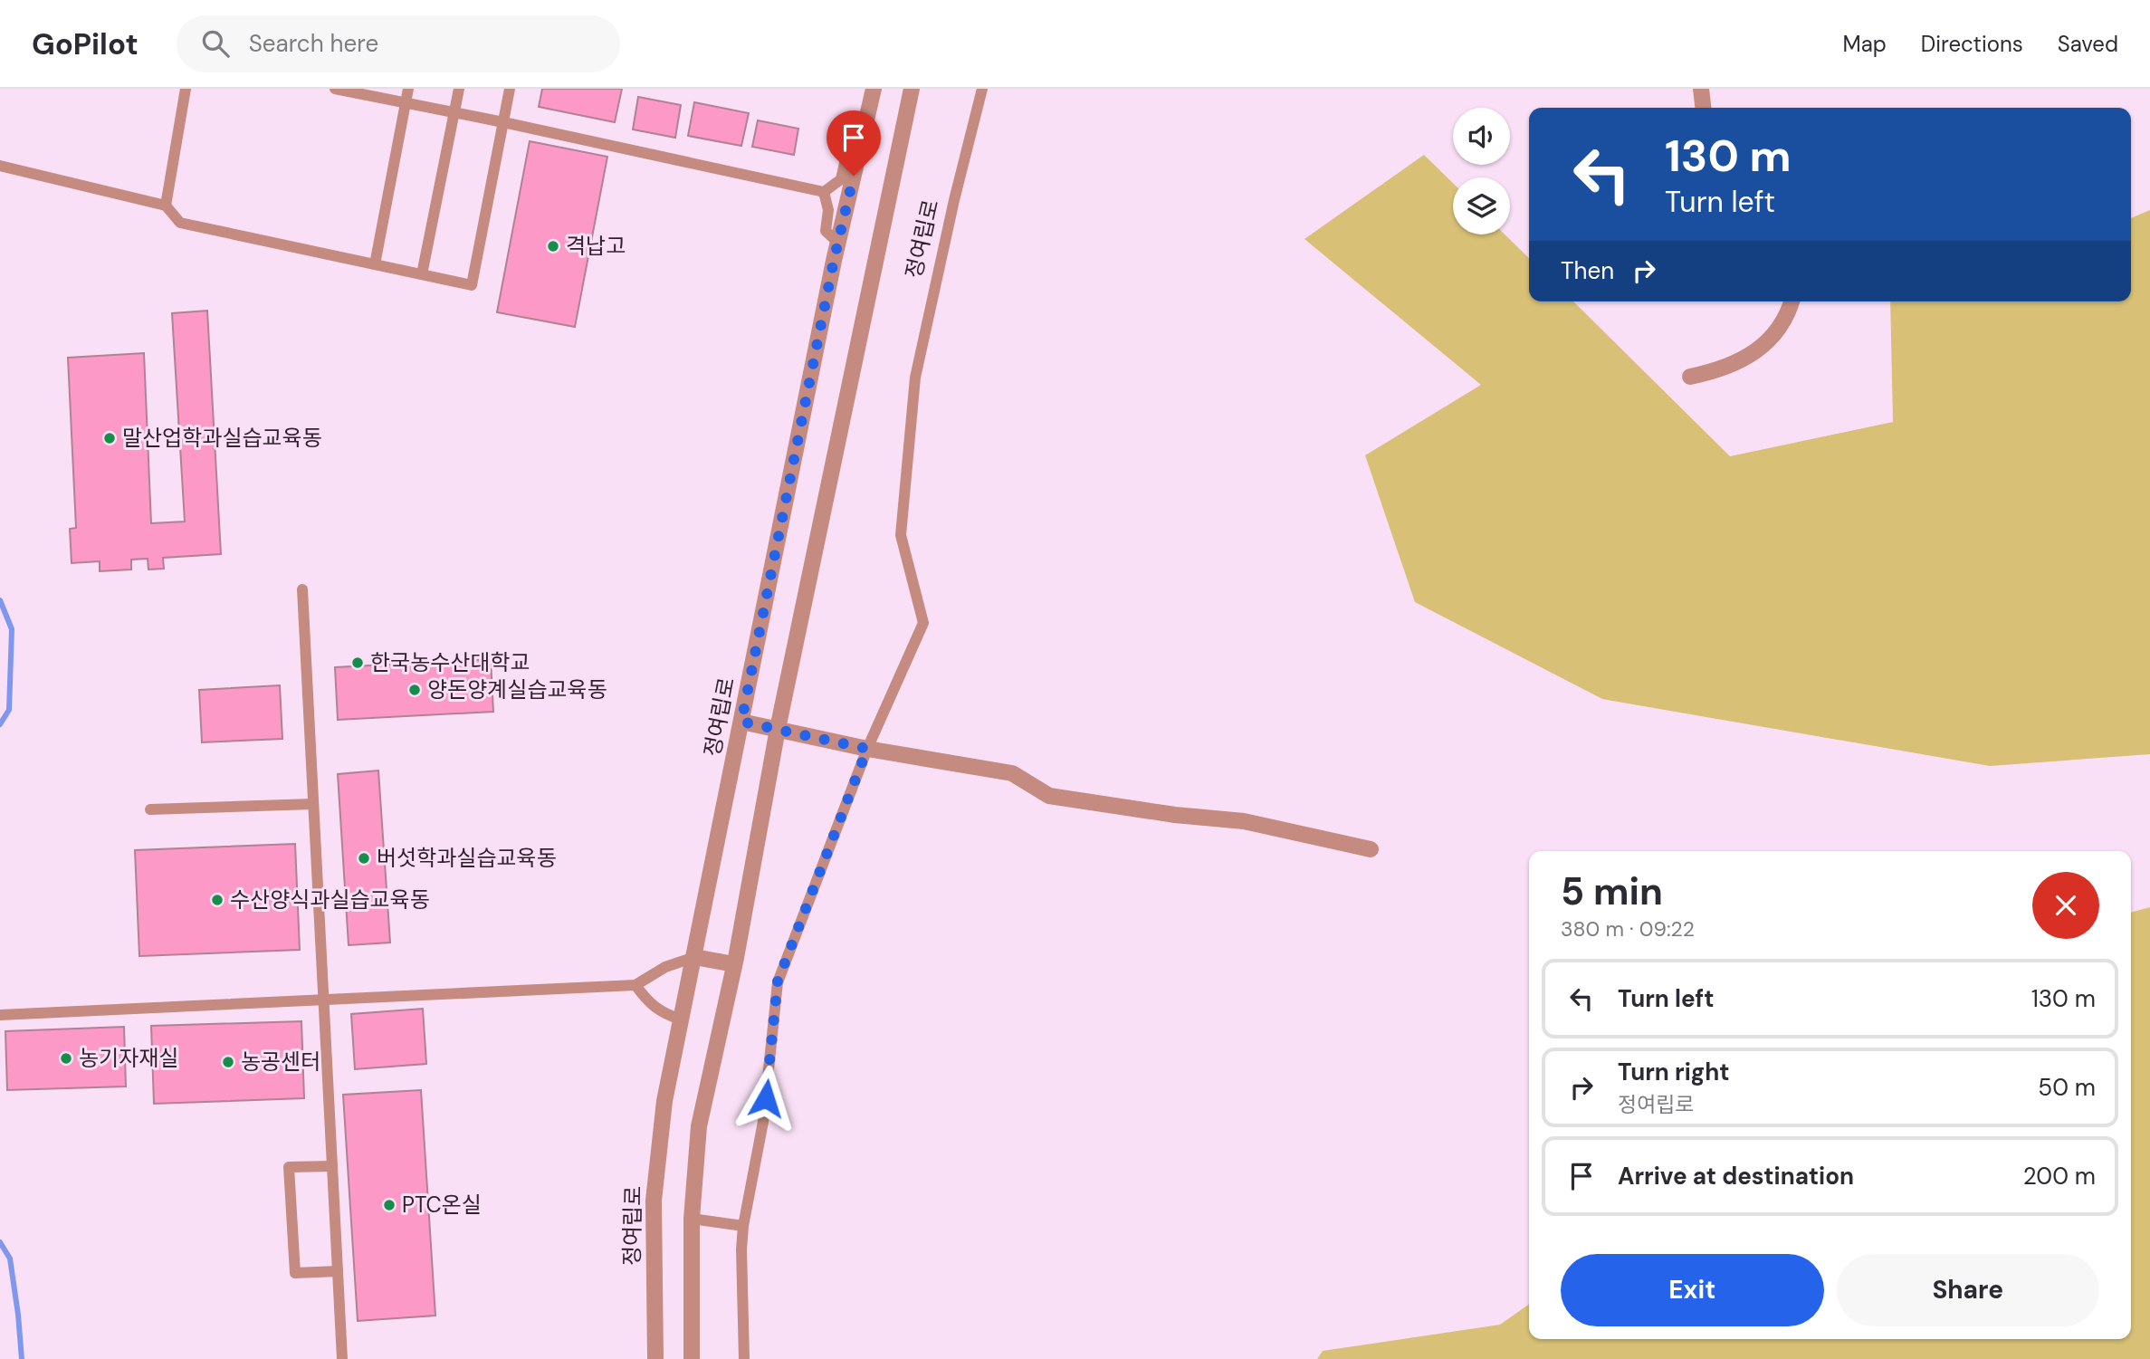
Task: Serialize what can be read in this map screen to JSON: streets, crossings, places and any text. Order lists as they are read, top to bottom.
{
  "streets": {
    "street": ["정여립로"]
  },
  "places": [
    "격납고",
    "말산업학과실습교육동",
    "한국농수산대학교",
    "양돈양계실습교육동",
    "버섯학과실습교육동",
    "수산양식과실습교육동",
    "농기자재실",
    "농공센터",
    "PTC온실"
  ],
  "page": {
    "header": "GoPilot",
    "search": "Search here",
    "nav": ["Map", "Directions", "Saved"],
    "turn": ["130 m", "Turn left"],
    "then": "Then",
    "heading": ["5 min", "380 m · 09:22"],
    "list": [
      {
        "name": "Turn left",
        "value": "130 m"
      },
      {
        "name": "Turn right",
        "note": "정여립로",
        "value": "50 m"
      },
      {
        "name": "Arrive at destination",
        "value": "200 m"
      }
    ],
    "buttons": ["Exit", "Share"]
  }
}
